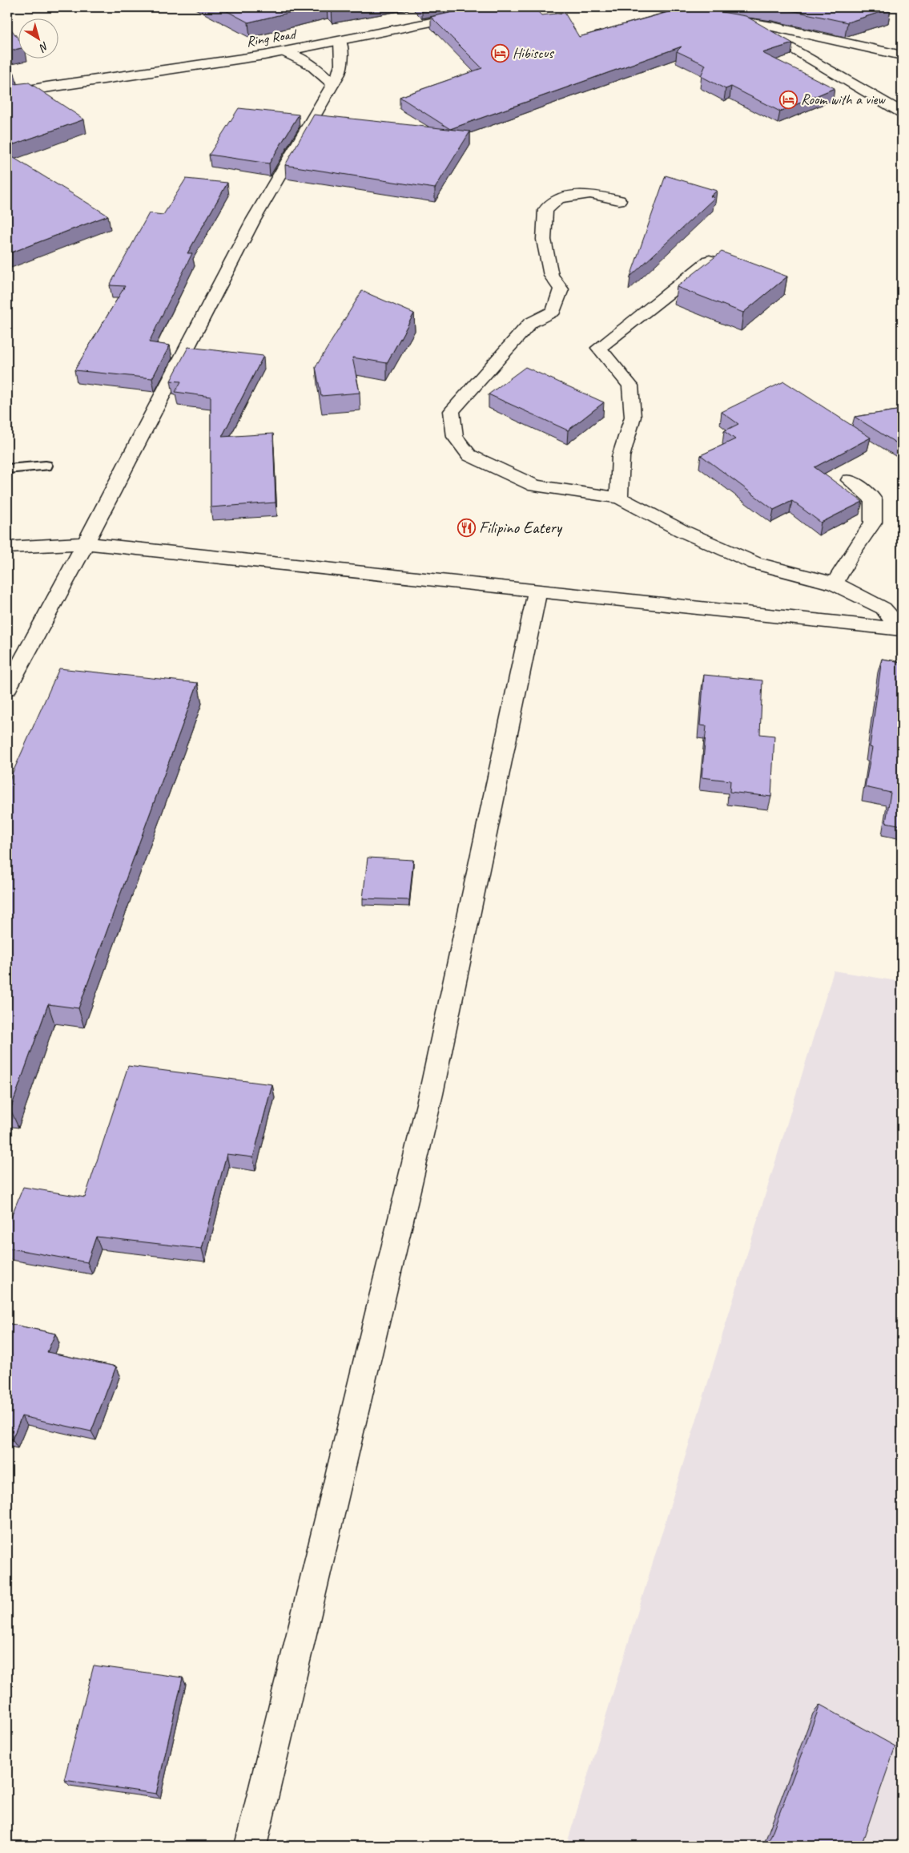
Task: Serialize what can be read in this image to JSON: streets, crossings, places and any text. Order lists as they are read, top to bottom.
{
  "streets": {
    "street": ["Ring Road"]
  },
  "places": {
    "hotel": ["Hibiscus", "Room with a view"],
    "restaurant": ["Filipino Eatery"]
  },
  "north": "bottom right"
}
